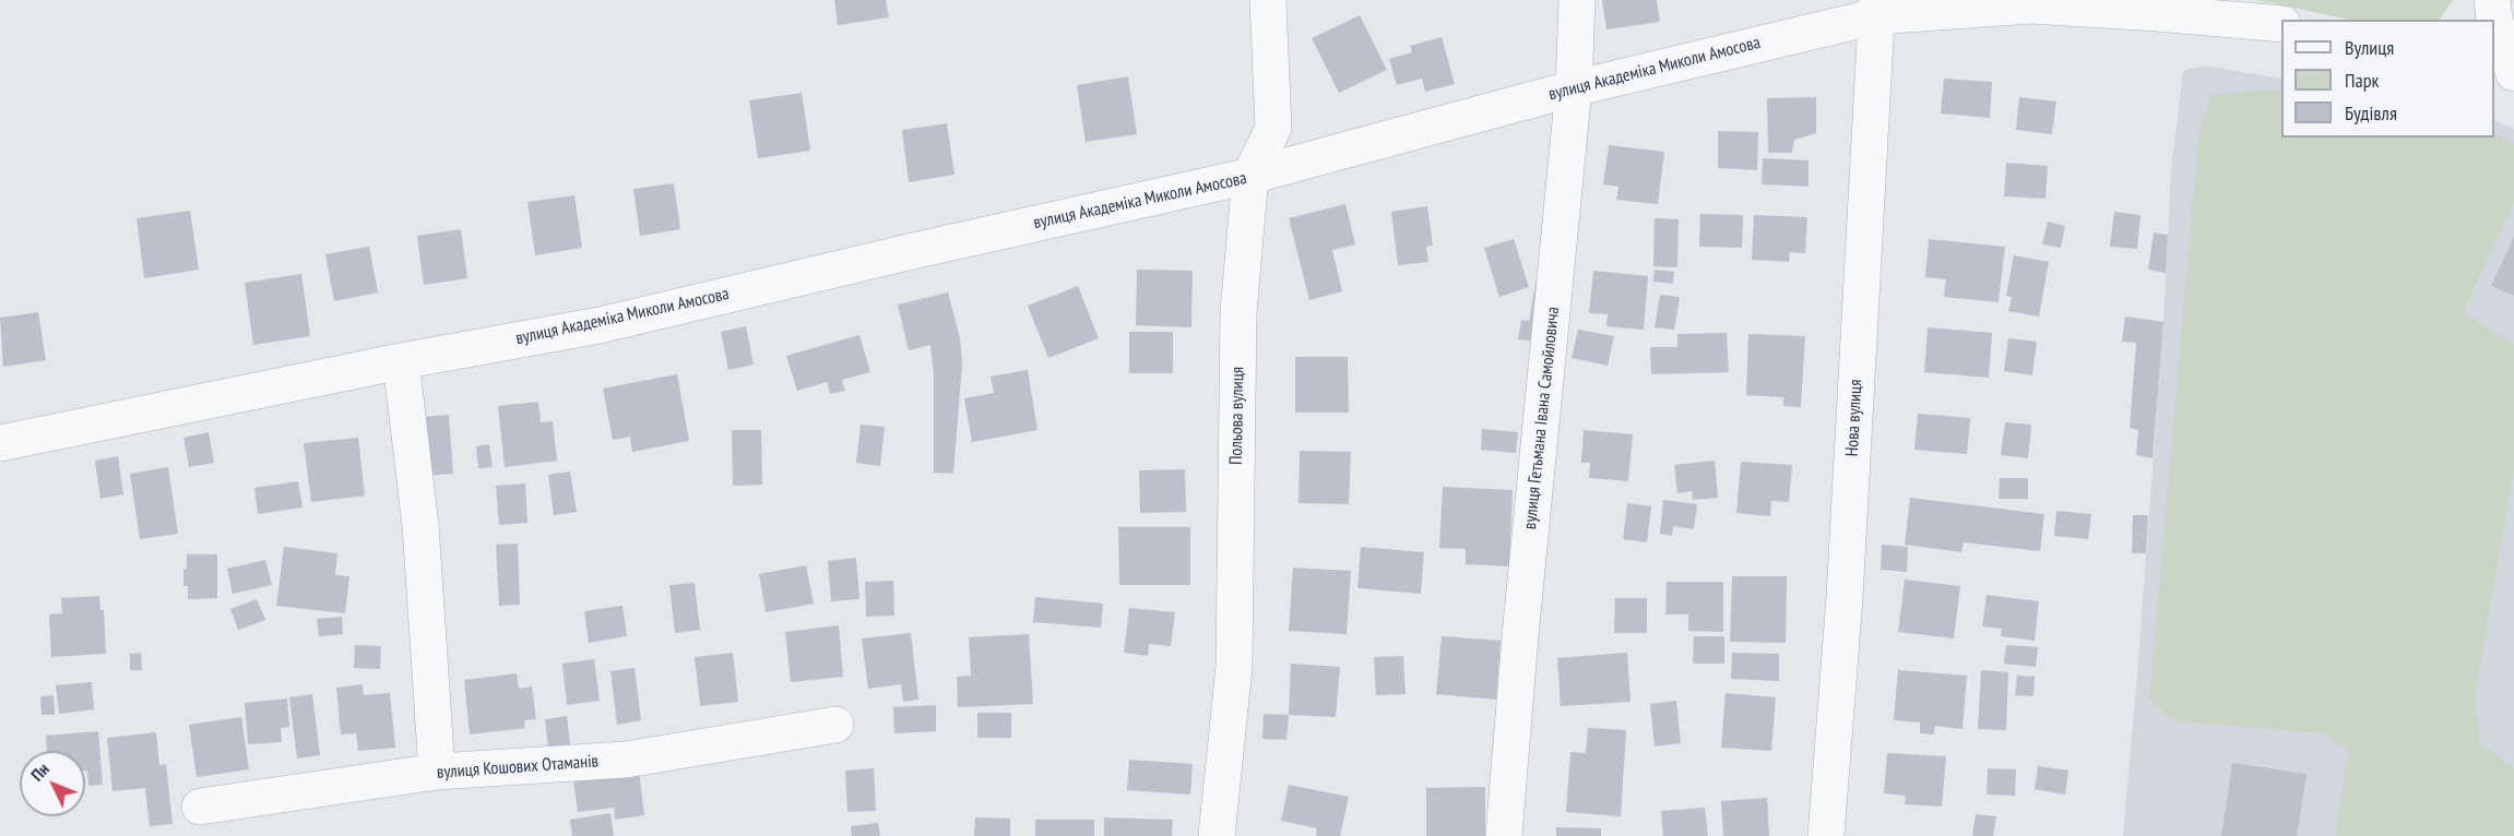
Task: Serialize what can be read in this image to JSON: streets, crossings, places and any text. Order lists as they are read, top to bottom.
{
  "streets": {
    "street": [
      "вулиця Академіка Миколи Амосова",
      "Польова вулиця",
      "вулиця Гетьмана Івана Самойловича",
      "Нова вулиця",
      "вулиця Кошових Отаманів"
    ]
  },
  "crossings": [
    ["вулиця Академіка Миколи Амосова", "Польова вулиця"],
    ["вулиця Академіка Миколи Амосова", "вулиця Гетьмана Івана Самойловича"],
    ["вулиця Академіка Миколи Амосова", "Нова вулиця"]
  ],
  "legend": ["Вулиця", "Парк", "Будівля"],
  "north": "top left"
}
